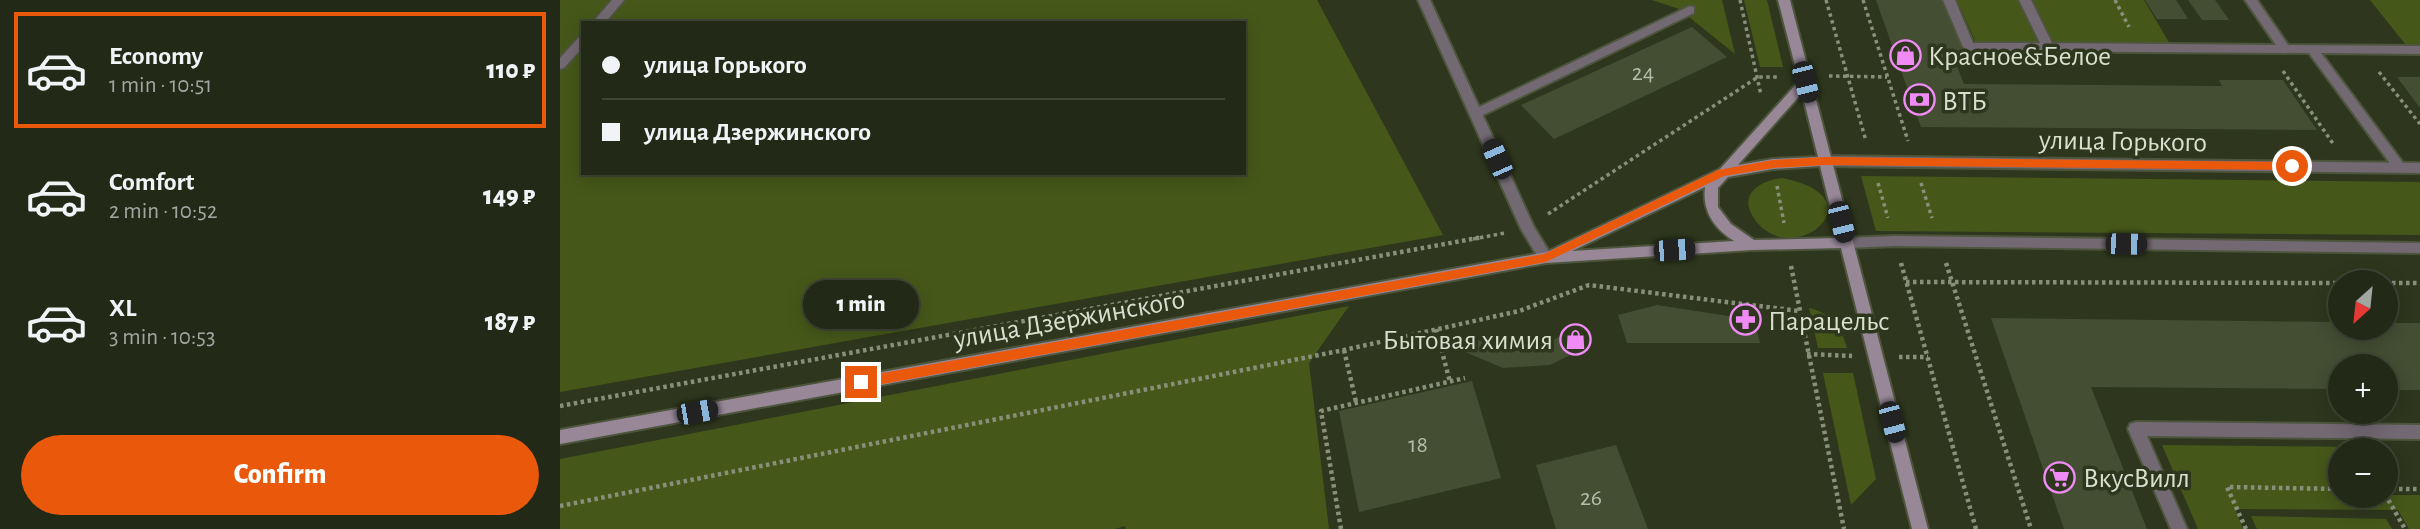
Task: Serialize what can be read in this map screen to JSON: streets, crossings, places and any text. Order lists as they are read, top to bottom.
{
  "streets": {
    "main road": ["улица Дзержинского"],
    "street": ["улица Горького"]
  },
  "crossings": [
    ["улица Горького", "улица Дзержинского"]
  ],
  "places": {
    "shop": ["Красное&Белое", "Бытовая химия"],
    "bank": ["ВТБ"],
    "pharmacy": ["Парацельс"],
    "supermarket": ["ВкусВилл"]
  },
  "house_numbers": ["24", "18", "26"],
  "north": "bottom left",
  "page": {
    "list": [
      {
        "name": "Economy",
        "note": "1 min · 10:51",
        "value": "110 ₽"
      },
      {
        "name": "Comfort",
        "note": "2 min · 10:52",
        "value": "149 ₽"
      },
      {
        "name": "XL",
        "note": "3 min · 10:53",
        "value": "187 ₽"
      }
    ],
    "banner": ["улица Горького", "улица Дзержинского"],
    "map_buttons": ["+", "−"],
    "bubble": "1 min",
    "buttons": "Confirm"
  }
}
